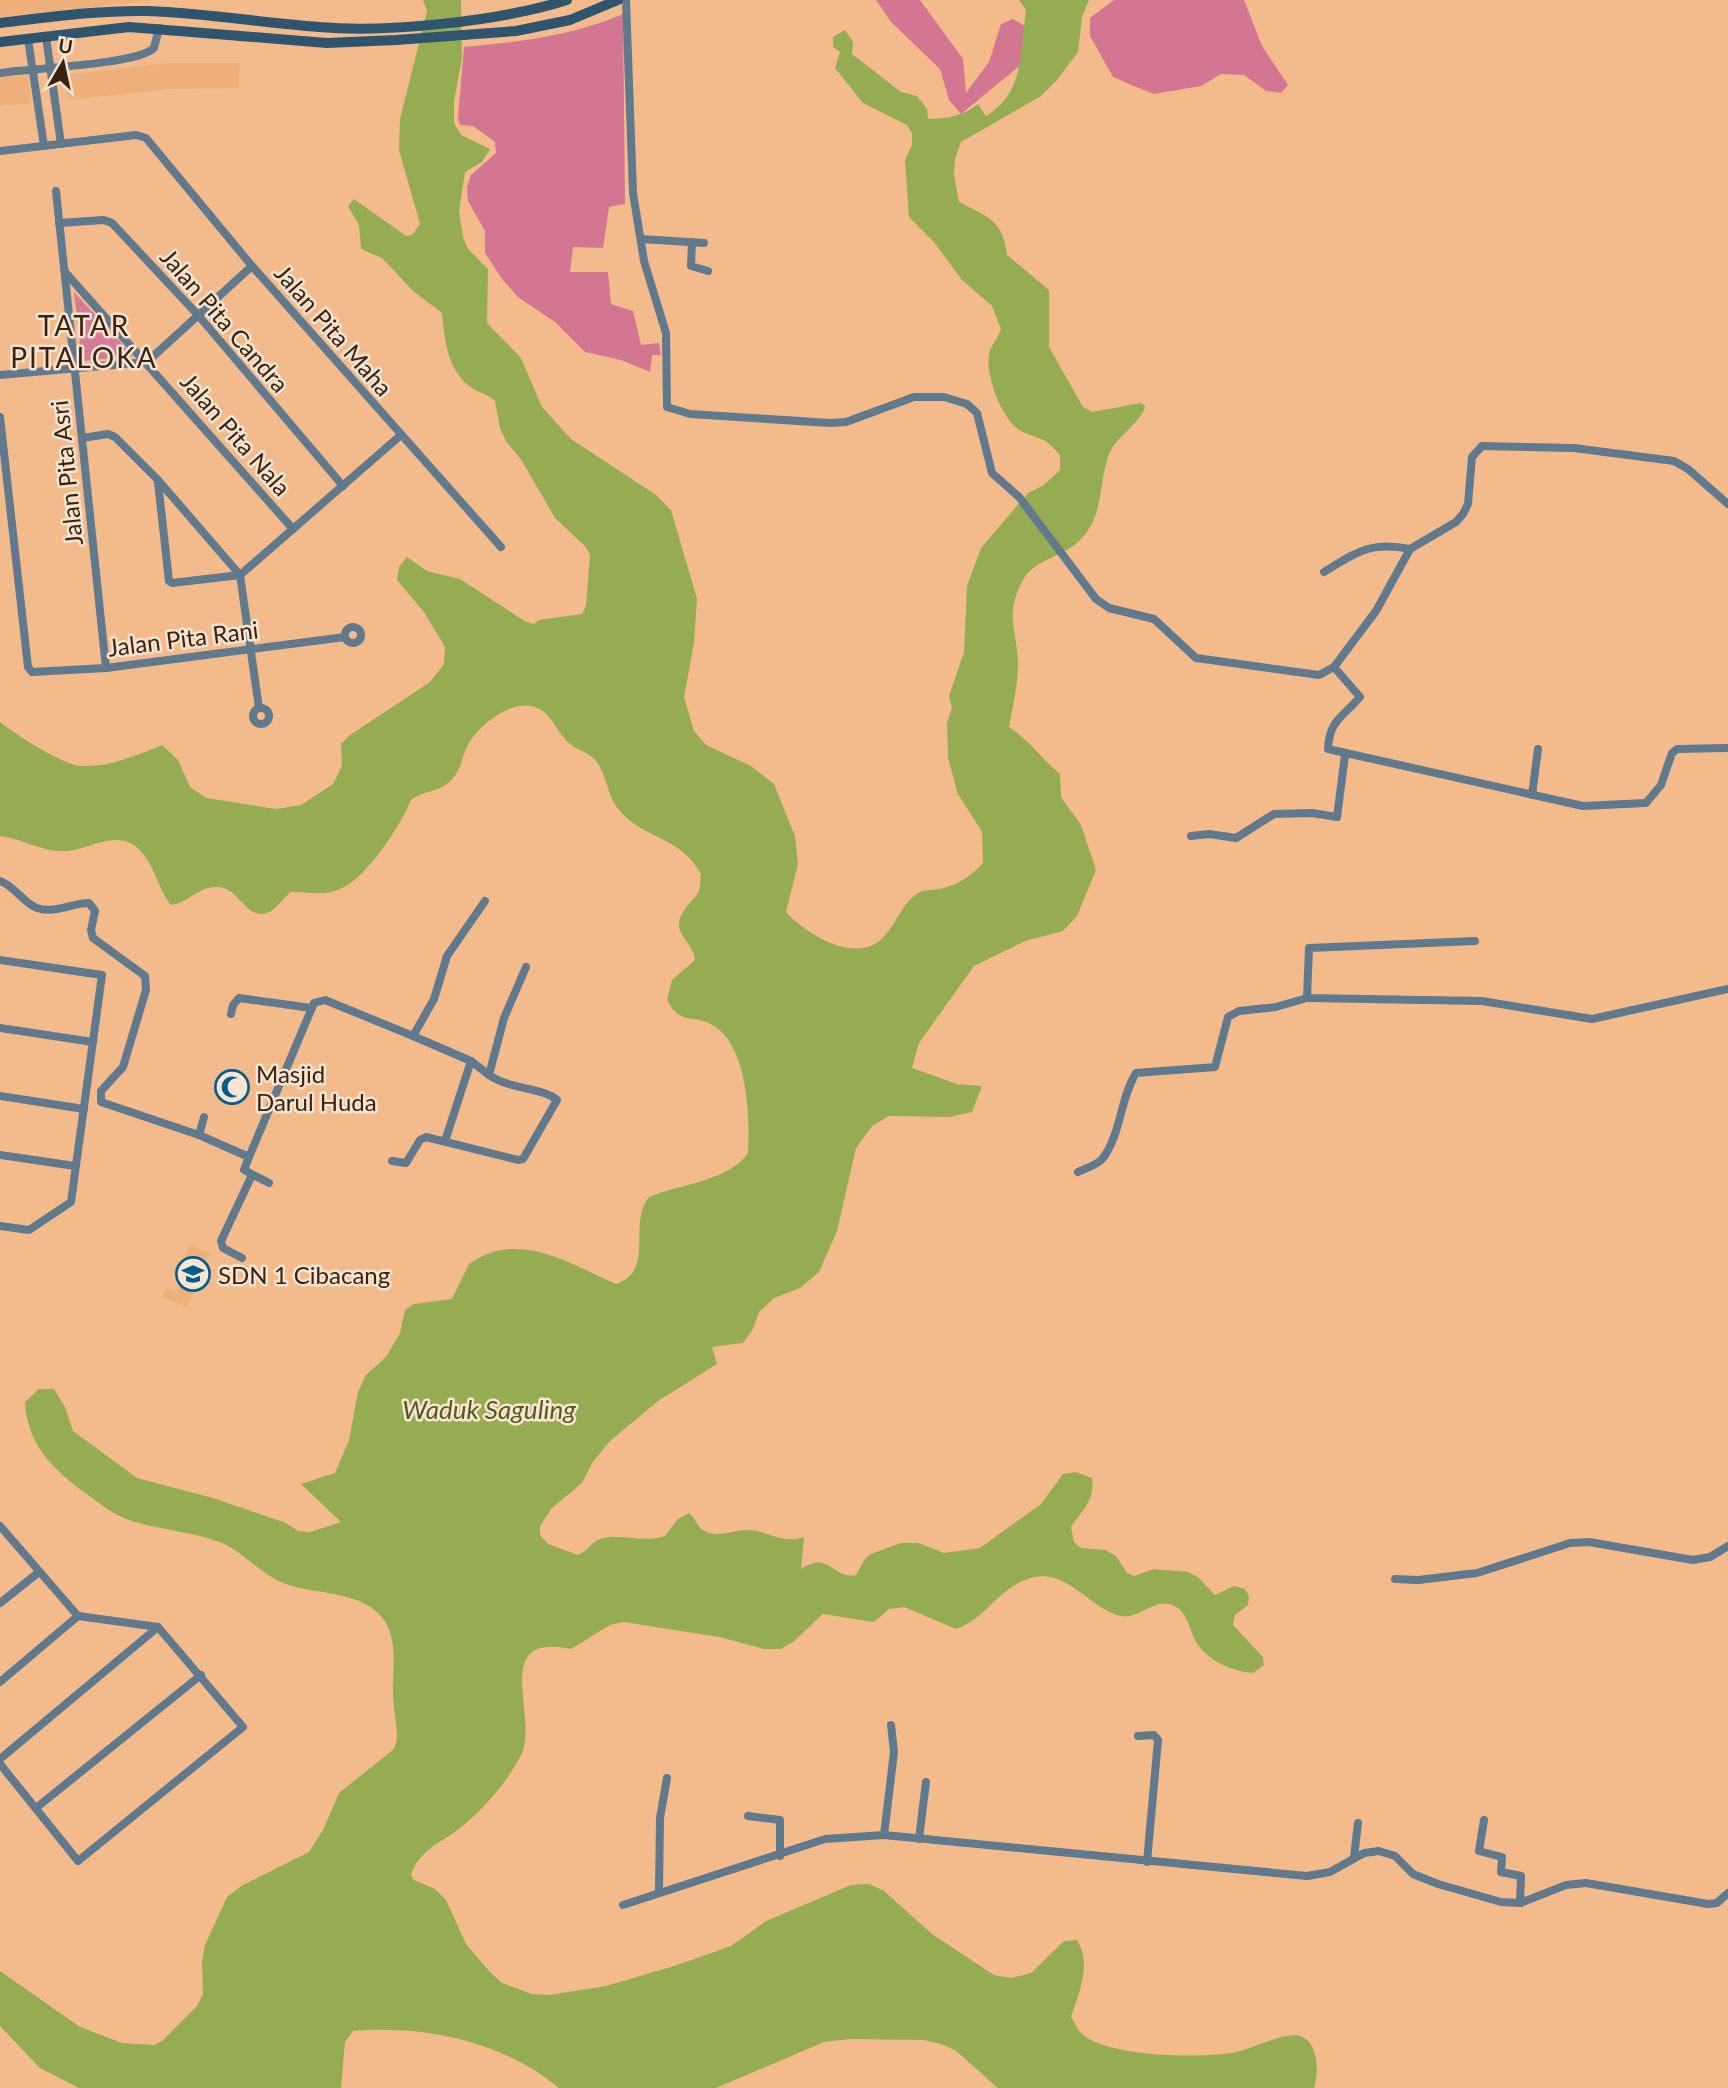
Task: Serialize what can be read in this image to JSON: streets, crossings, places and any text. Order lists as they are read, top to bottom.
{
  "streets": {
    "street": [
      "Jalan Pita Candra",
      "Jalan Pita Maha",
      "Jalan Pita Nala",
      "Jalan Pita Asri",
      "Jalan Pita Rani"
    ]
  },
  "crossings": [
    ["Jalan Pita Candra", "Jalan Pita Asri"],
    ["Jalan Pita Nala", "Jalan Pita Asri"],
    ["Jalan Pita Asri", "Jalan Pita Rani"]
  ],
  "districts": ["TATAR PITALOKA"],
  "water": ["Waduk Saguling"],
  "places": {
    "mosque": ["Masjid Darul Huda"],
    "school or university": ["SDN 1 Cibacang"]
  },
  "north": "top"
}
